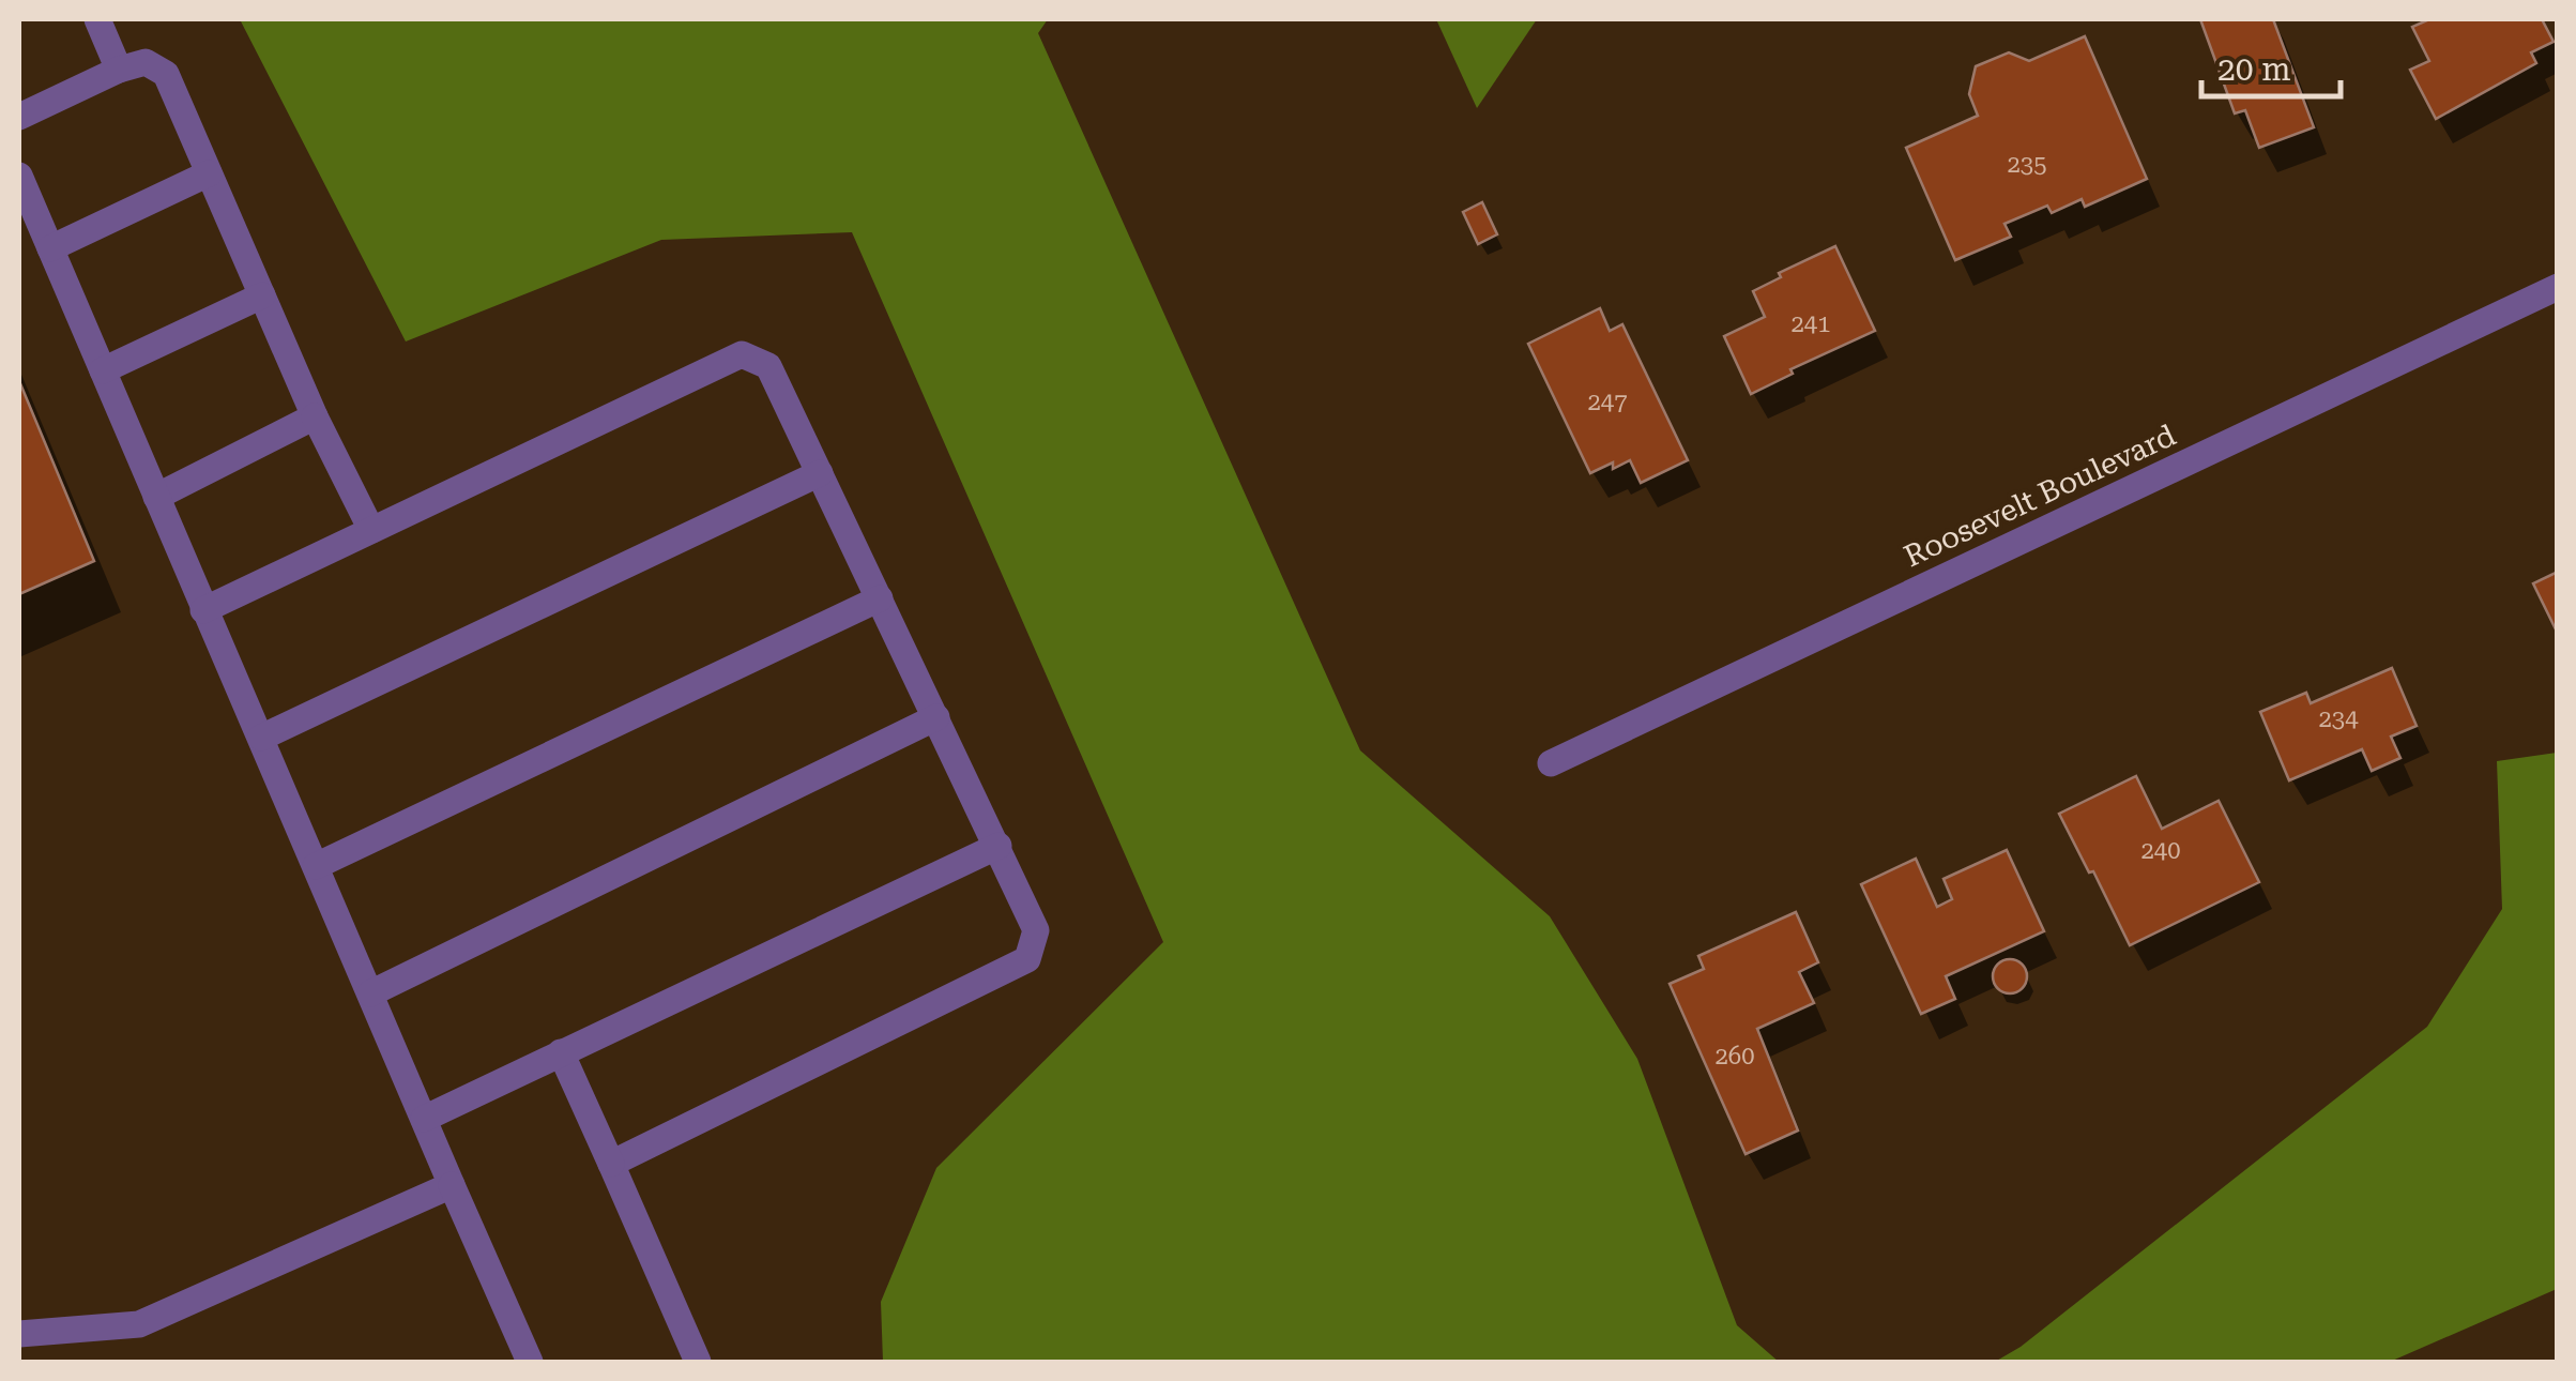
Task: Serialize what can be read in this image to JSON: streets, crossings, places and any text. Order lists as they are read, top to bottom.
{
  "streets": {
    "street": ["Roosevelt Boulevard"]
  },
  "house_numbers": [
    "235",
    "241",
    "247",
    "234",
    "240",
    "260"
  ],
  "scale_bar": "20 m"
}
